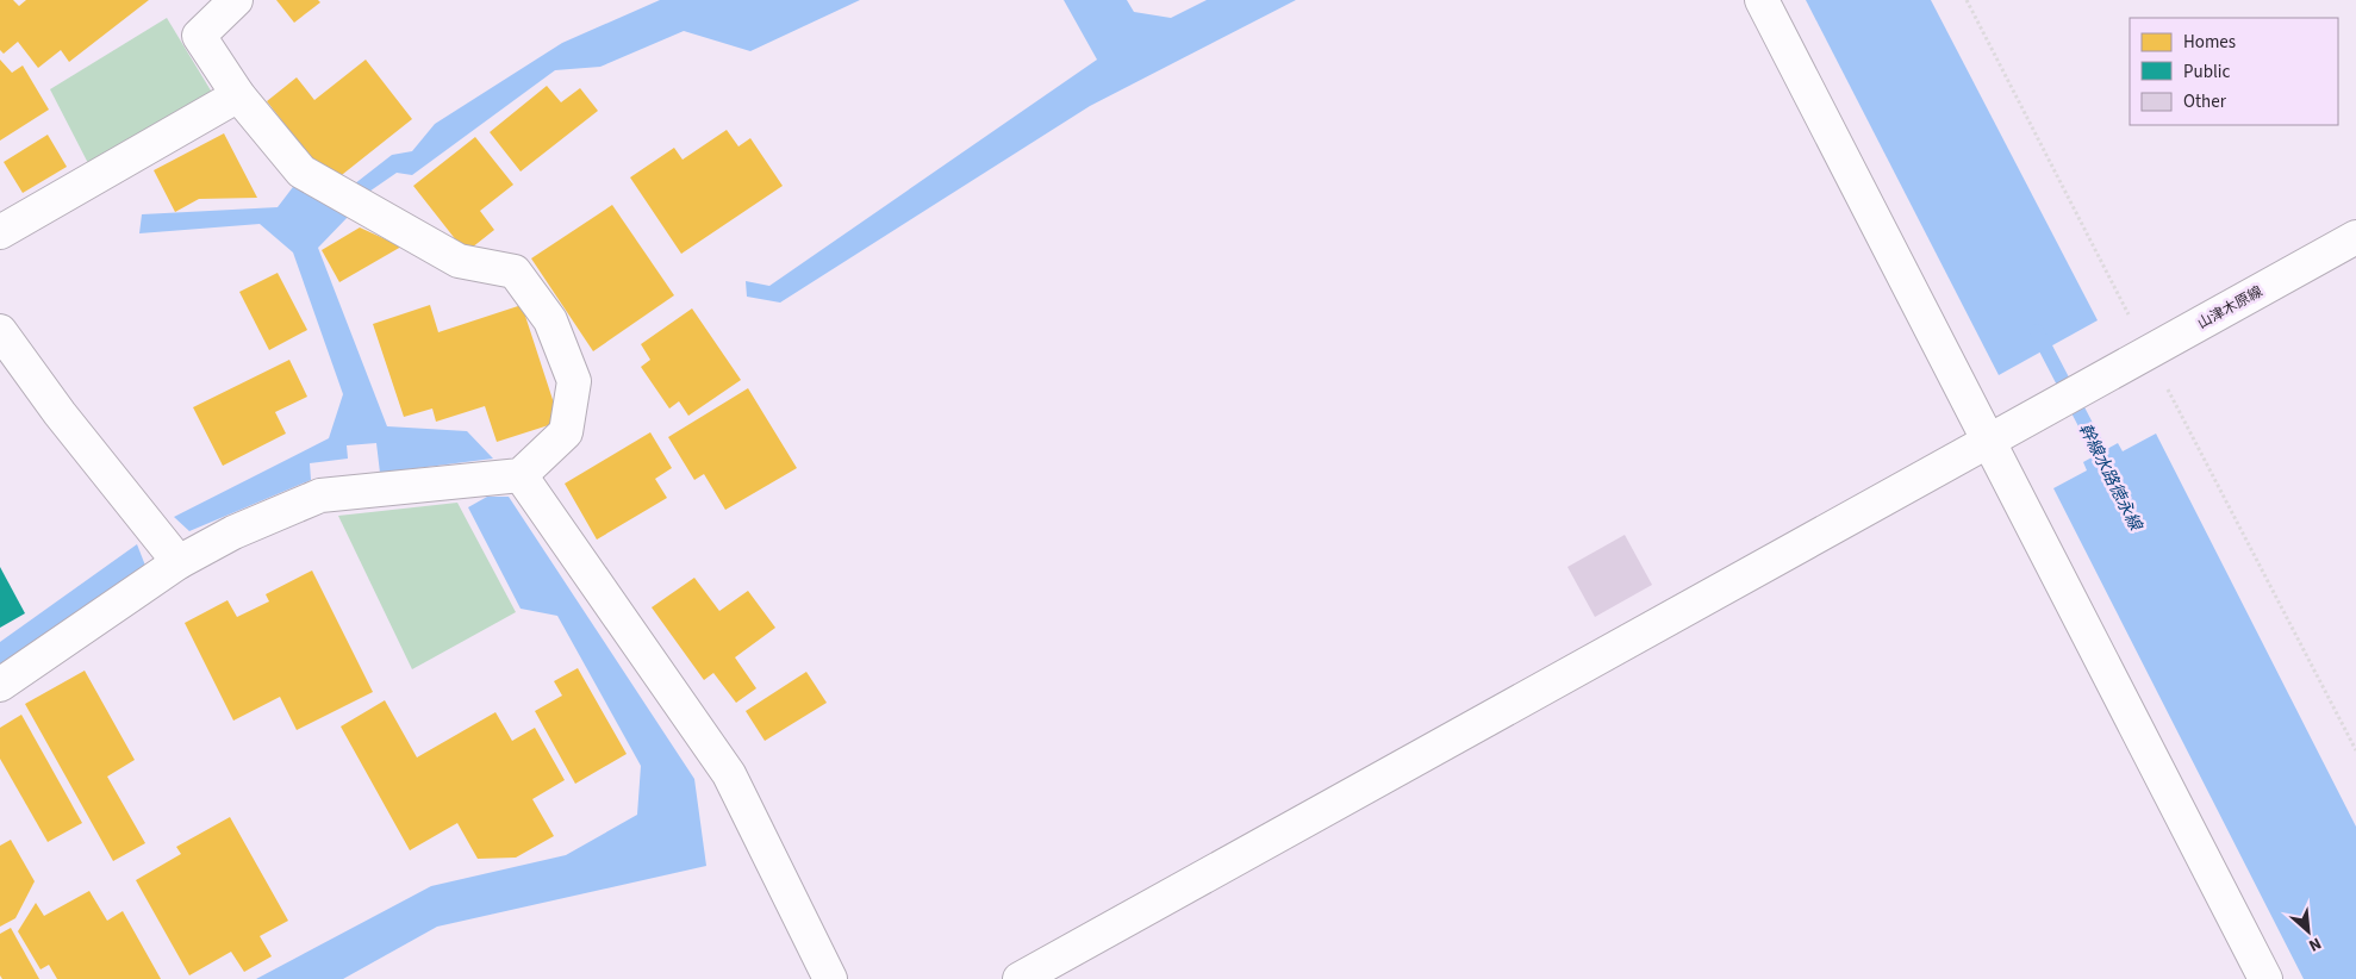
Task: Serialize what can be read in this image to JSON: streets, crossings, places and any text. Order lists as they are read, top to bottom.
{
  "streets": {
    "street": ["山津木原線"]
  },
  "water": ["幹線水路徳永線"],
  "legend": ["Homes", "Public", "Other"],
  "north": "bottom right"
}
